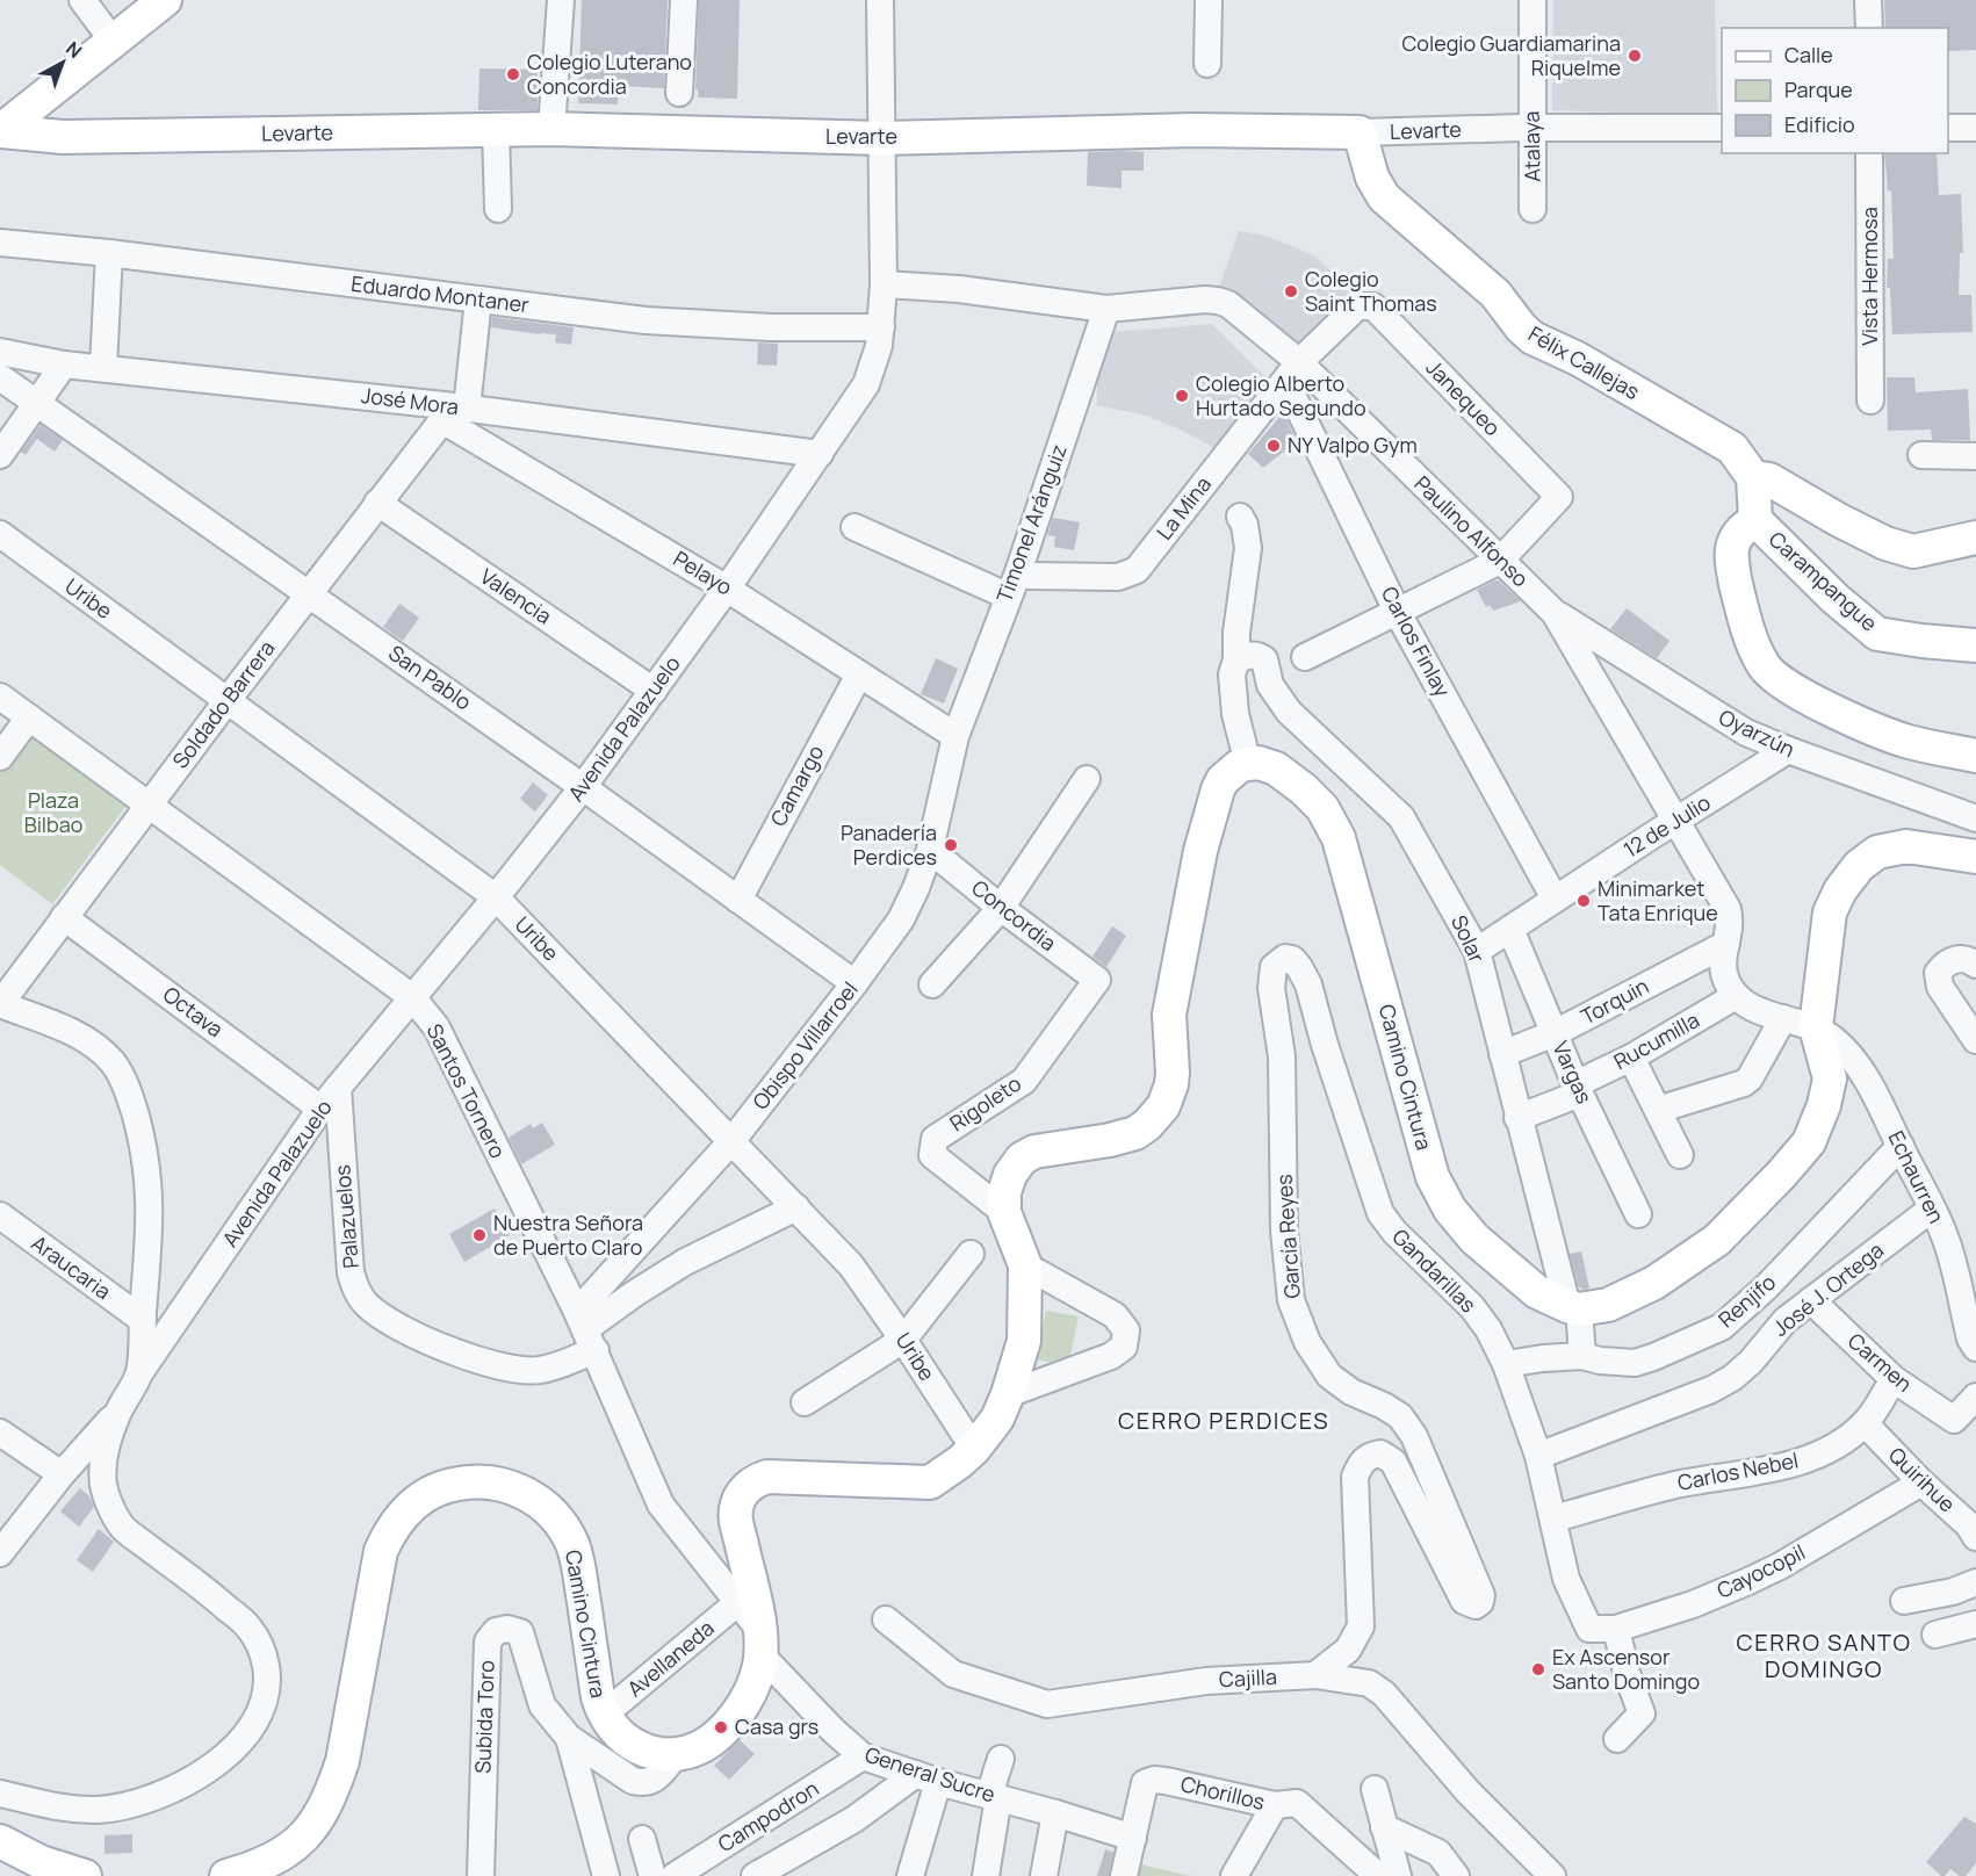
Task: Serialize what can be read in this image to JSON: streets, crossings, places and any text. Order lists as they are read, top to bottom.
{
  "streets": {
    "main road": [
      "Levarte",
      "Félix Callejas",
      "Carampangue",
      "Camino Cintura"
    ],
    "street": [
      "Atalaya",
      "Vista Hermosa",
      "Eduardo Montaner",
      "Janequeo",
      "José Mora",
      "La Mina",
      "Timonel Aránguiz",
      "Paulino Alfonso",
      "Pelayo",
      "Valencia",
      "Uribe",
      "Carlos Finlay",
      "San Pablo",
      "Soldado Barrera",
      "Avenida Palazuelo",
      "Oyarzún",
      "Camargo",
      "12 de Julio",
      "Concordia",
      "Solar",
      "Torquin",
      "Octava",
      "Rucumilla",
      "Obispo Villarroel",
      "Vargas",
      "Santos Tornero",
      "Rigoleto",
      "Echaurren",
      "Palazuelos",
      "García Reyes",
      "Araucaria",
      "Gandarillas",
      "José J. Ortega",
      "Renjifo",
      "Carmen",
      "Carlos Nebel",
      "Quirihue",
      "Cayocopil",
      "Avellaneda",
      "Cajilla",
      "Subida Toro",
      "General Sucre",
      "Chorillos",
      "Campodron"
    ]
  },
  "crossings": [
    ["Levarte", "Atalaya"],
    ["Levarte", "Félix Callejas"],
    ["Levarte", "Avenida Palazuelo"],
    ["Eduardo Montaner", "Avenida Palazuelo"],
    ["Janequeo", "La Mina"],
    ["Janequeo", "Paulino Alfonso"],
    ["Janequeo", "Carlos Finlay"],
    ["José Mora", "Pelayo"],
    ["José Mora", "Soldado Barrera"],
    ["José Mora", "Avenida Palazuelo"],
    ["La Mina", "Paulino Alfonso"],
    ["La Mina", "Carlos Finlay"],
    ["Timonel Aránguiz", "Paulino Alfonso"],
    ["Timonel Aránguiz", "Pelayo"],
    ["Timonel Aránguiz", "Obispo Villarroel"],
    ["Paulino Alfonso", "Carlos Finlay"],
    ["Paulino Alfonso", "Avenida Palazuelo"],
    ["Paulino Alfonso", "Oyarzún"],
    ["Paulino Alfonso", "12 de Julio"],
    ["Paulino Alfonso", "Torquin"],
    ["Paulino Alfonso", "Rucumilla"],
    ["Pelayo", "Soldado Barrera"],
    ["Pelayo", "Avenida Palazuelo"],
    ["Pelayo", "Camargo"],
    ["Pelayo", "Obispo Villarroel"],
    ["Valencia", "Soldado Barrera"],
    ["Valencia", "Avenida Palazuelo"],
    ["Uribe", "Soldado Barrera"],
    ["Uribe", "Avenida Palazuelo"],
    ["Uribe", "Obispo Villarroel"],
    ["Carlos Finlay", "12 de Julio"],
    ["San Pablo", "Soldado Barrera"],
    ["San Pablo", "Avenida Palazuelo"],
    ["San Pablo", "Camargo"],
    ["San Pablo", "Obispo Villarroel"],
    ["Soldado Barrera", "Octava"],
    ["Soldado Barrera", "Santos Tornero"],
    ["Avenida Palazuelo", "Octava"],
    ["Avenida Palazuelo", "Santos Tornero"],
    ["Avenida Palazuelo", "Palazuelos"],
    ["Oyarzún", "12 de Julio"],
    ["12 de Julio", "Solar"],
    ["12 de Julio", "Vargas"],
    ["Concordia", "Obispo Villarroel"],
    ["Concordia", "Rigoleto"],
    ["Solar", "Torquin"],
    ["Solar", "Rucumilla"],
    ["Solar", "Camino Cintura"],
    ["Solar", "Renjifo"],
    ["Torquin", "Vargas"],
    ["Rucumilla", "Vargas"],
    ["Obispo Villarroel", "Santos Tornero"],
    ["Obispo Villarroel", "Palazuelos"],
    ["Camino Cintura", "Avellaneda"],
    ["Camino Cintura", "Subida Toro"],
    ["Santos Tornero", "Palazuelos"],
    ["Santos Tornero", "Avellaneda"],
    ["Santos Tornero", "General Sucre"],
    ["Echaurren", "José J. Ortega"],
    ["Echaurren", "Renjifo"],
    ["García Reyes", "Gandarillas"],
    ["García Reyes", "Cajilla"],
    ["Gandarillas", "José J. Ortega"],
    ["Gandarillas", "Renjifo"],
    ["Gandarillas", "Carlos Nebel"],
    ["Gandarillas", "Cayocopil"],
    ["José J. Ortega", "Carmen"],
    ["Carmen", "Carlos Nebel"],
    ["Carlos Nebel", "Quirihue"],
    ["Quirihue", "Cayocopil"],
    ["General Sucre", "Chorillos"],
    ["General Sucre", "Campodron"]
  ],
  "districts": ["CERRO PERDICES", "CERRO SANTO DOMINGO"],
  "parks": ["Plaza Bilbao"],
  "places": [
    "Colegio Guardiamarina Riquelme",
    "Colegio Luterano Concordia",
    "Colegio Saint Thomas",
    "Colegio Alberto Hurtado Segundo",
    "NY Valpo Gym",
    "Panadería Perdices",
    "Minimarket Tata Enrique",
    "Nuestra Señora de Puerto Claro",
    "Ex Ascensor Santo Domingo",
    "Casa grs"
  ],
  "legend": ["Calle", "Parque", "Edificio"],
  "north": "top right"
}
